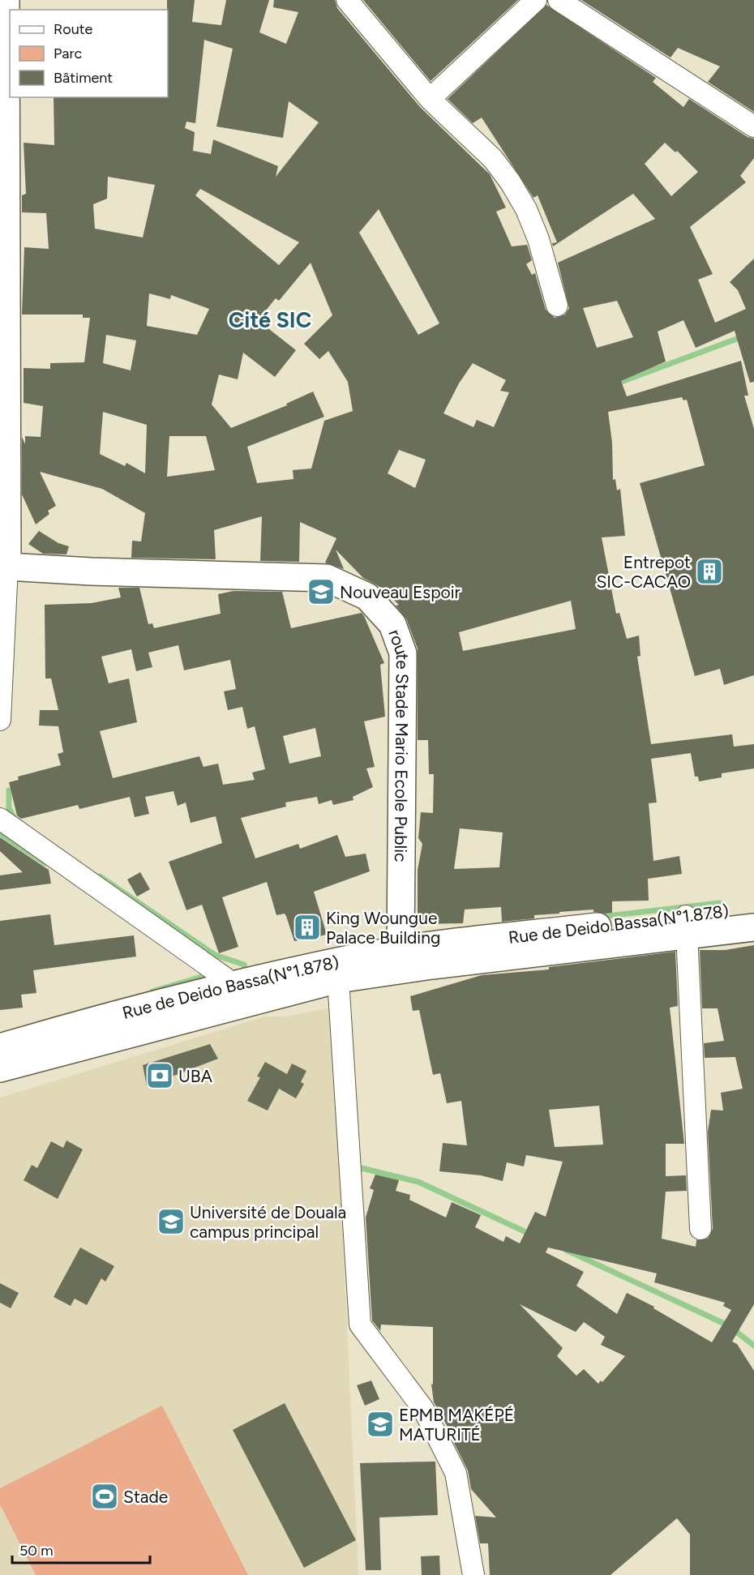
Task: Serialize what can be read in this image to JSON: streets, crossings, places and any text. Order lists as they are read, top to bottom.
{
  "streets": {
    "main road": ["route Stade Mario Ecole Public", "Rue de Deido Bassa(N°1.878)"]
  },
  "crossings": [
    ["route Stade Mario Ecole Public", "Rue de Deido Bassa(N°1.878)"]
  ],
  "districts": ["Cité SIC"],
  "places": {
    "building": ["Entrepot SIC-CACAO", "King Woungue Palace Building"],
    "school or university": ["Nouveau Espoir", "Université de Douala campus principal", "EPMB MAKÉPÉ MATURITÉ"],
    "bank": ["UBA"],
    "sports": ["Stade"]
  },
  "legend": ["Route", "Parc", "Bâtiment"],
  "scale_bar": "50 m"
}
